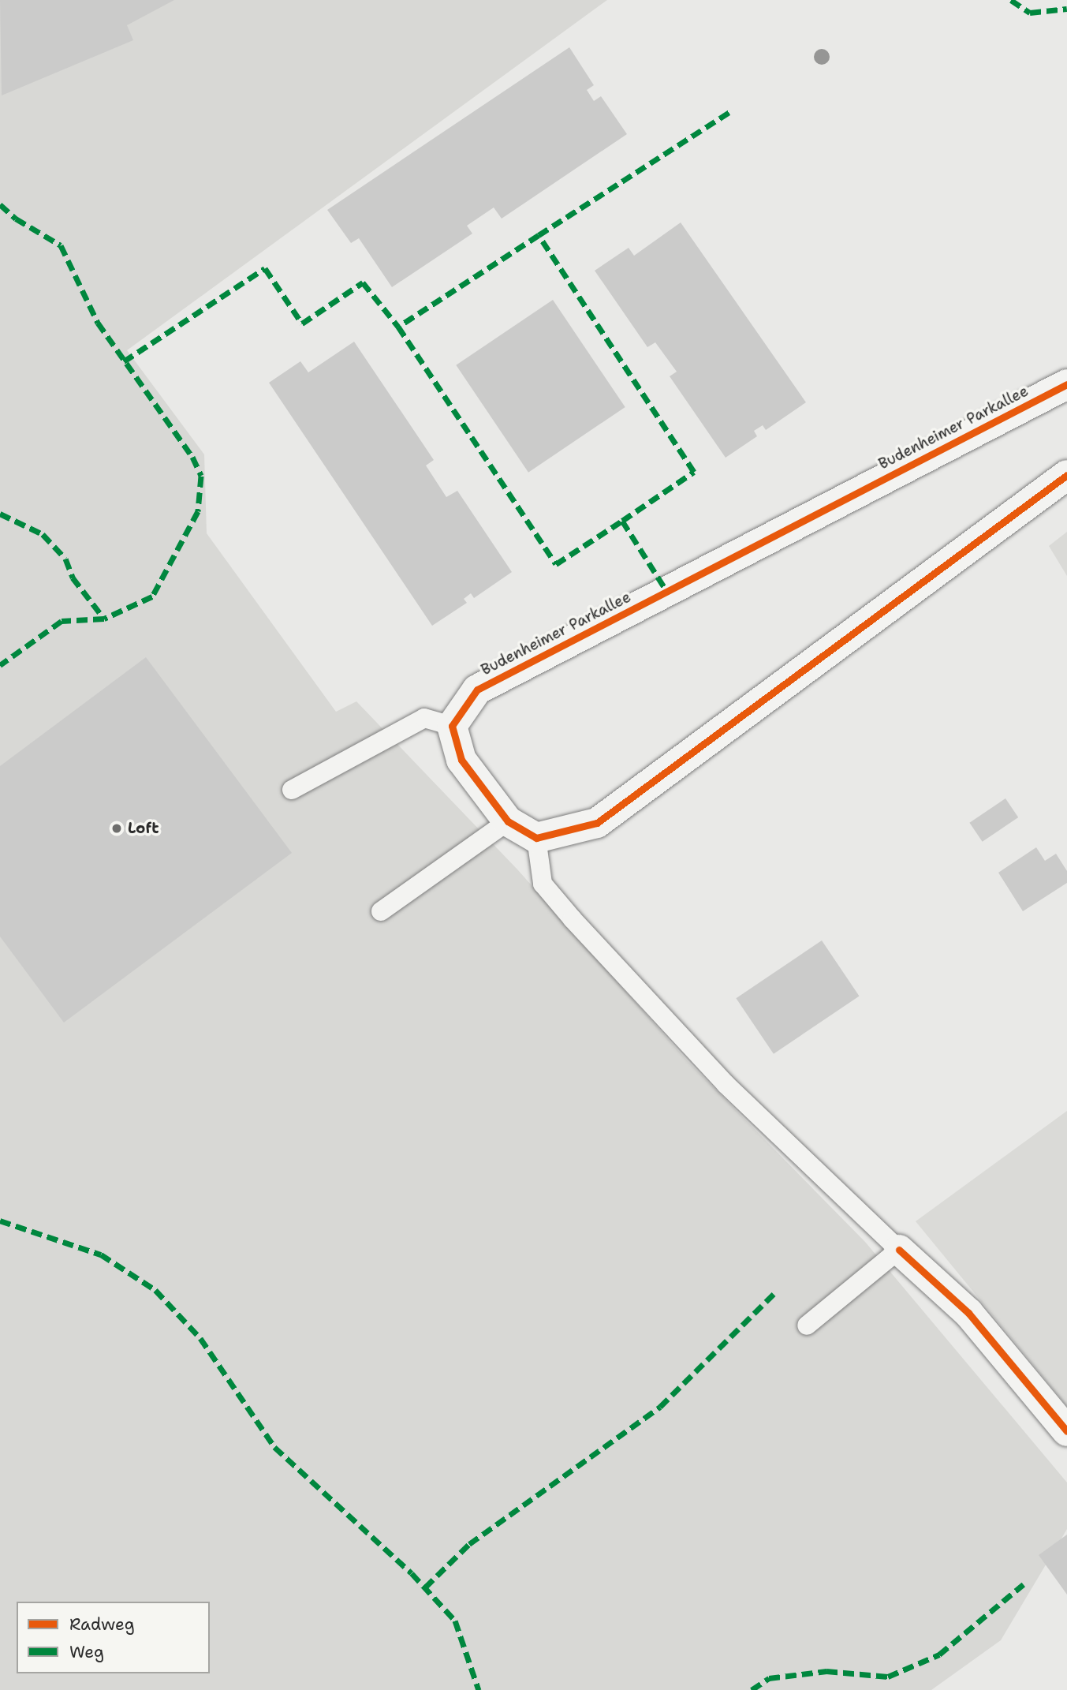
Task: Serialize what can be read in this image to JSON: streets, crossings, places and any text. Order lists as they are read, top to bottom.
{
  "streets": {
    "street": ["Budenheimer Parkallee"]
  },
  "places": ["Loft"],
  "legend": ["Radweg", "Weg"]
}
